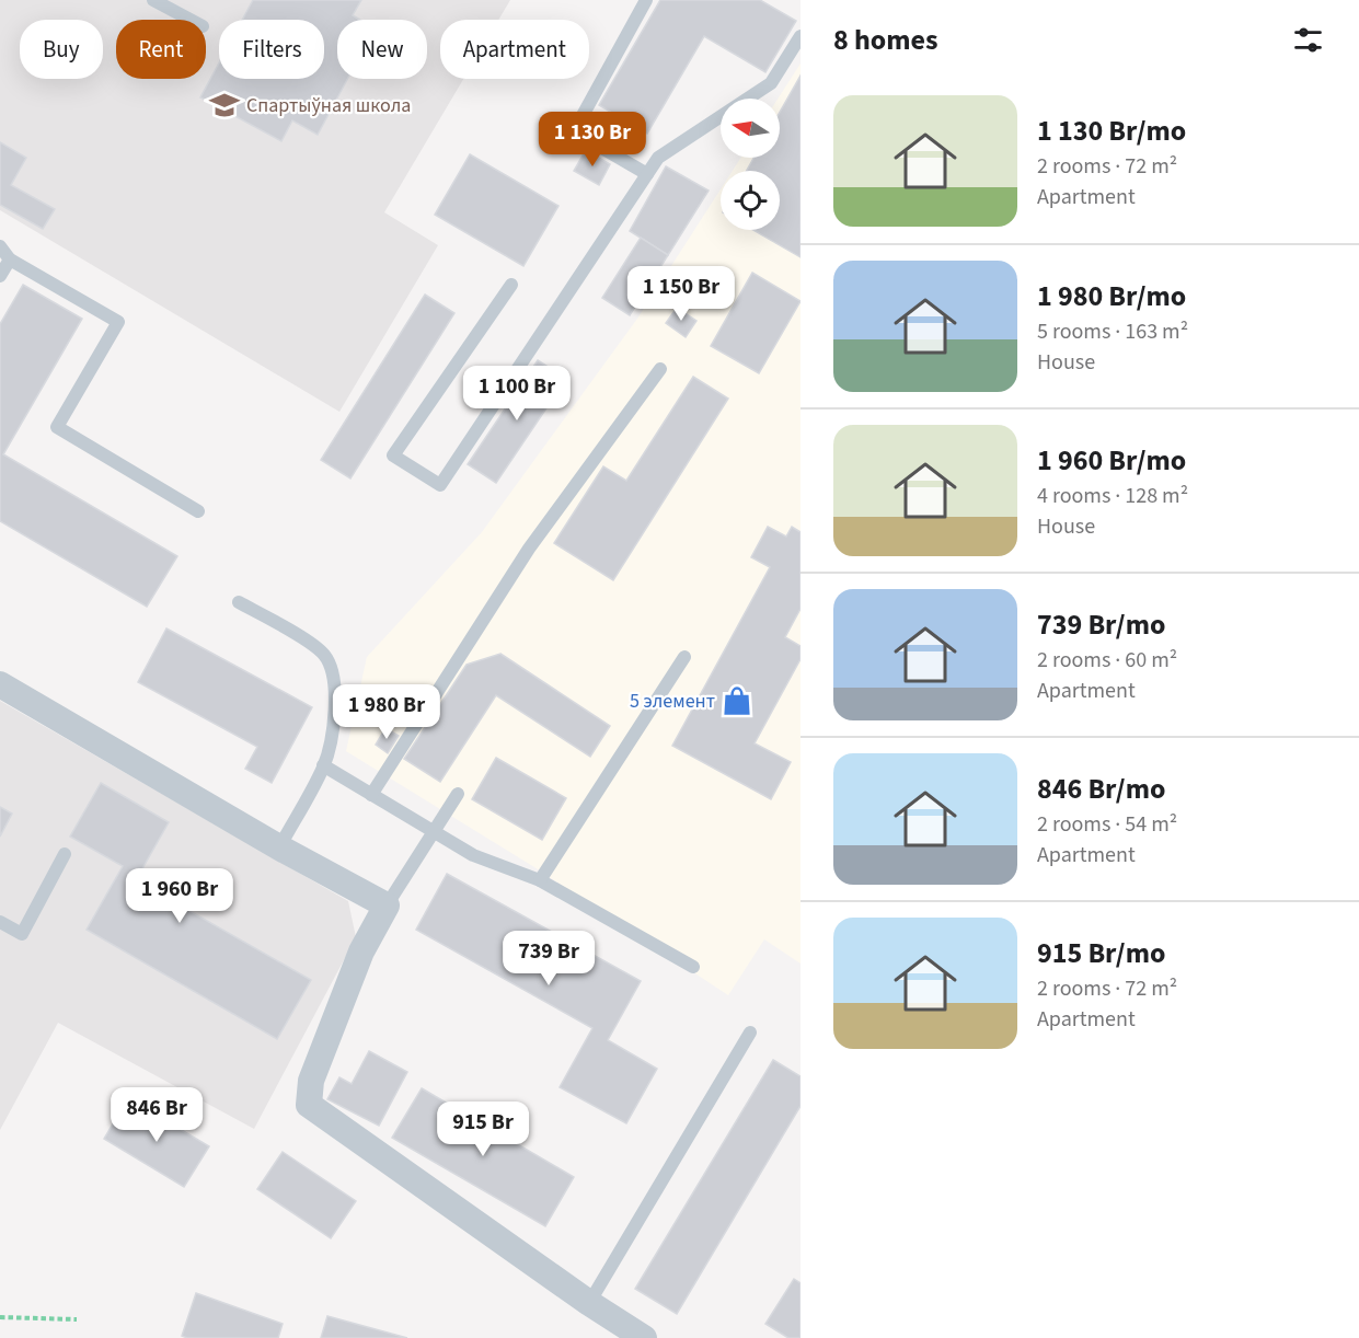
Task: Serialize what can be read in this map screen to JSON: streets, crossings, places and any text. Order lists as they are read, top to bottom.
{
  "places": {
    "school or university": ["Спартыўная школа"],
    "shop": ["5 элемент"]
  },
  "north": "left",
  "page": {
    "heading": "8 homes",
    "chip": [
      "Buy",
      "Rent",
      "Filters",
      "New",
      "Apartment"
    ],
    "list": [
      {
        "name": "1 130 Br/mo",
        "note": "2 rooms · 72 m² · Apartment"
      },
      {
        "name": "1 980 Br/mo",
        "note": "5 rooms · 163 m² · House"
      },
      {
        "name": "1 960 Br/mo",
        "note": "4 rooms · 128 m² · House"
      },
      {
        "name": "739 Br/mo",
        "note": "2 rooms · 60 m² · Apartment"
      },
      {
        "name": "846 Br/mo",
        "note": "2 rooms · 54 m² · Apartment"
      },
      {
        "name": "915 Br/mo",
        "note": "2 rooms · 72 m² · Apartment"
      }
    ],
    "price": [
      "1 130 Br",
      "1 150 Br",
      "1 100 Br",
      "1 980 Br",
      "1 960 Br",
      "739 Br",
      "846 Br",
      "915 Br"
    ]
  }
}
